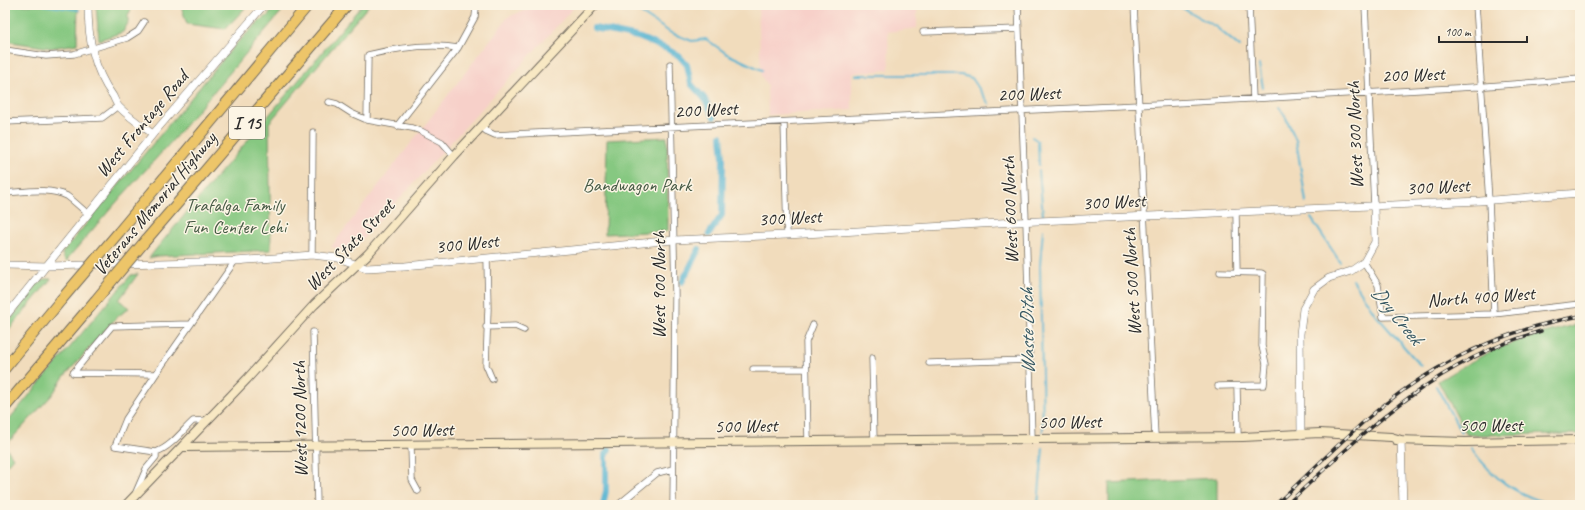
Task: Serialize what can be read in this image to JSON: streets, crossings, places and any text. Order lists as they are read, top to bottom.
{
  "streets": {
    "highway": ["I 15", "Veterans Memorial Highway"],
    "main road": ["West State Street", "500 West"],
    "street": [
      "200 West",
      "West Frontage Road",
      "West 300 North",
      "300 West",
      "West 600 North",
      "West 500 North",
      "West 900 North",
      "North 400 West",
      "West 1200 North"
    ]
  },
  "crossings": [
    ["200 West", "West 300 North"],
    ["200 West", "West 600 North"],
    ["200 West", "West State Street"],
    ["200 West", "West 500 North"],
    ["200 West", "West 900 North"],
    ["West Frontage Road", "300 West"],
    ["West 300 North", "300 West"],
    ["West 300 North", "North 400 West"],
    ["300 West", "West 600 North"],
    ["300 West", "West State Street"],
    ["300 West", "West 500 North"],
    ["300 West", "West 900 North"],
    ["West 600 North", "500 West"],
    ["West State Street", "500 West"],
    ["West 500 North", "500 West"],
    ["West 900 North", "500 West"],
    ["West 1200 North", "500 West"]
  ],
  "water": ["Dry Creek", "Waste Ditch"],
  "parks": ["Bandwagon Park", "Trafalga Family Fun Center Lehi"],
  "scale_bar": "100 m"
}
